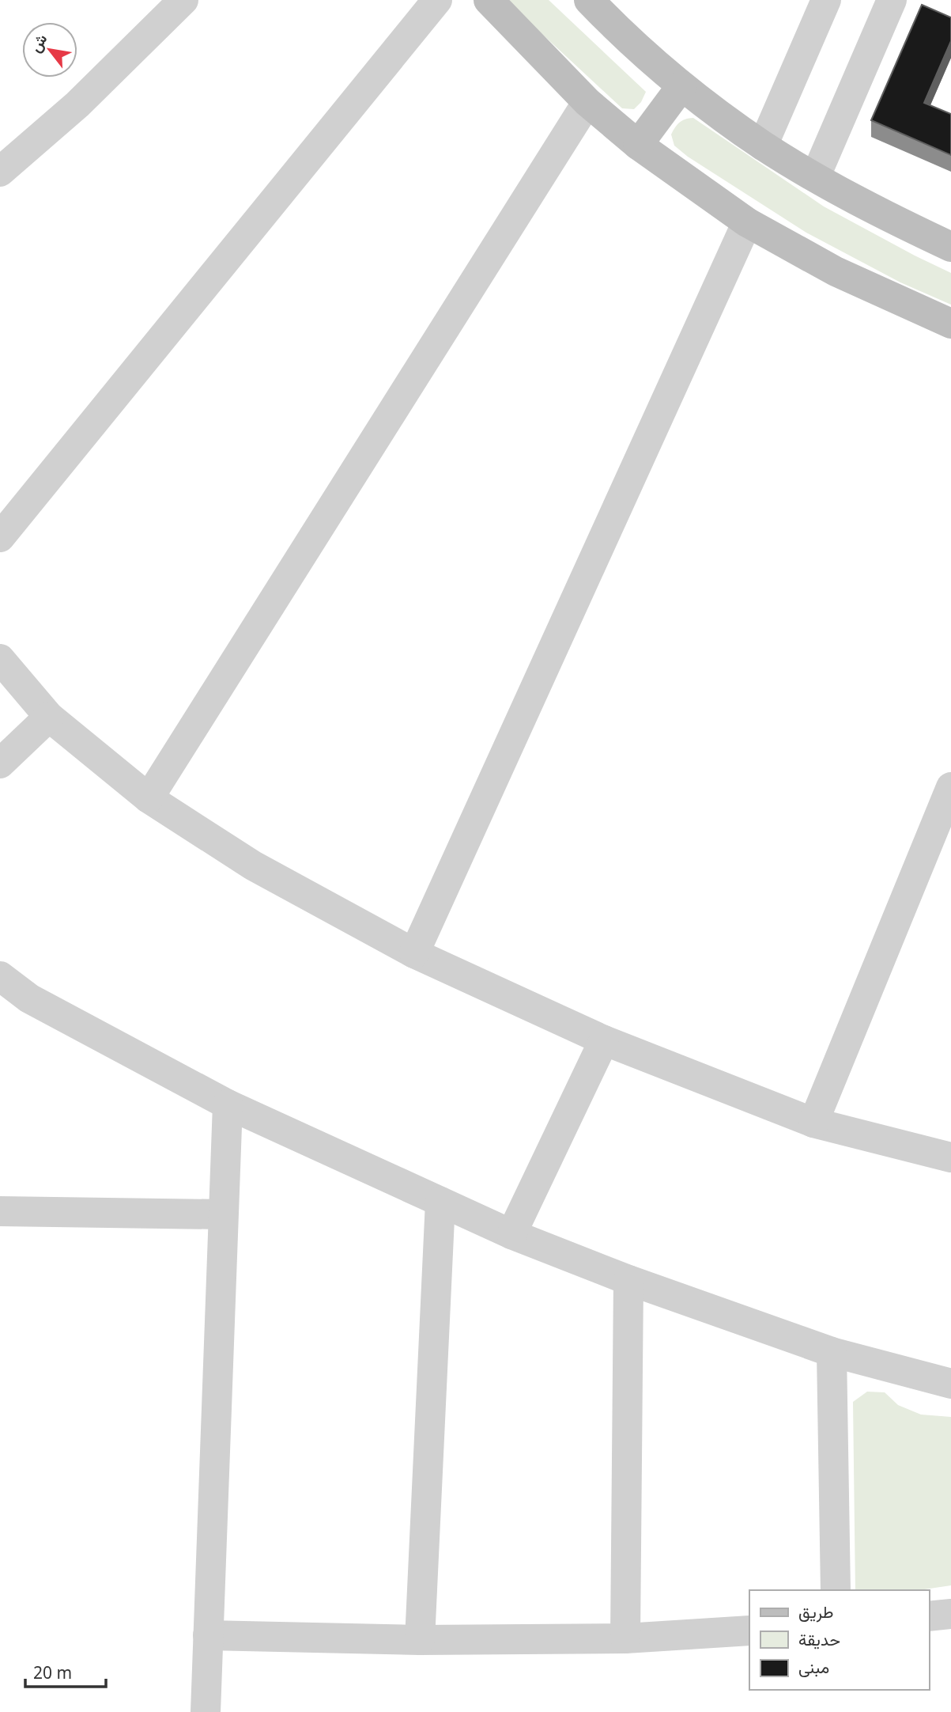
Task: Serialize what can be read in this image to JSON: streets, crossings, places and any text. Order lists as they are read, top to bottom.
{
  "legend": ["طريق", "حديقة", "مبنى"],
  "scale_bar": "20 m",
  "north": "top left"
}
